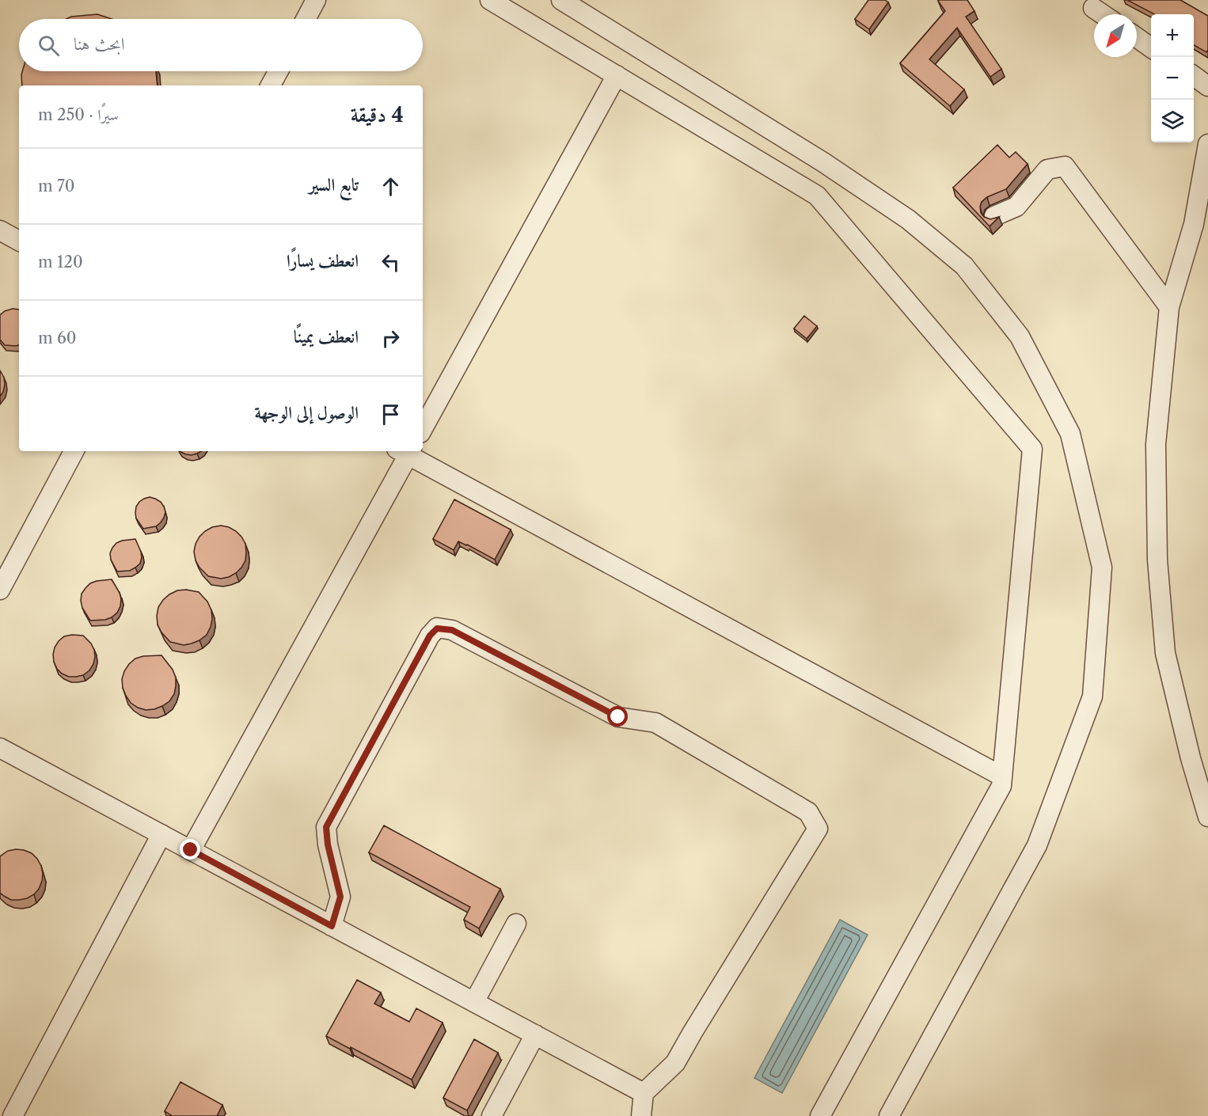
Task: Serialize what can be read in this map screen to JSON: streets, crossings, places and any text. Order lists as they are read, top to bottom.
{
  "north": "bottom left",
  "page": {
    "map_buttons": ["+", "−"],
    "search": "ابحث هنا",
    "heading": ["4 دقيقة", "سيرًا · 250 m"],
    "list": [
      ["تابع السير", "70 m"],
      ["انعطف يسارًا", "120 m"],
      ["انعطف يمينًا", "60 m"],
      "الوصول إلى الوجهة"
    ]
  }
}
